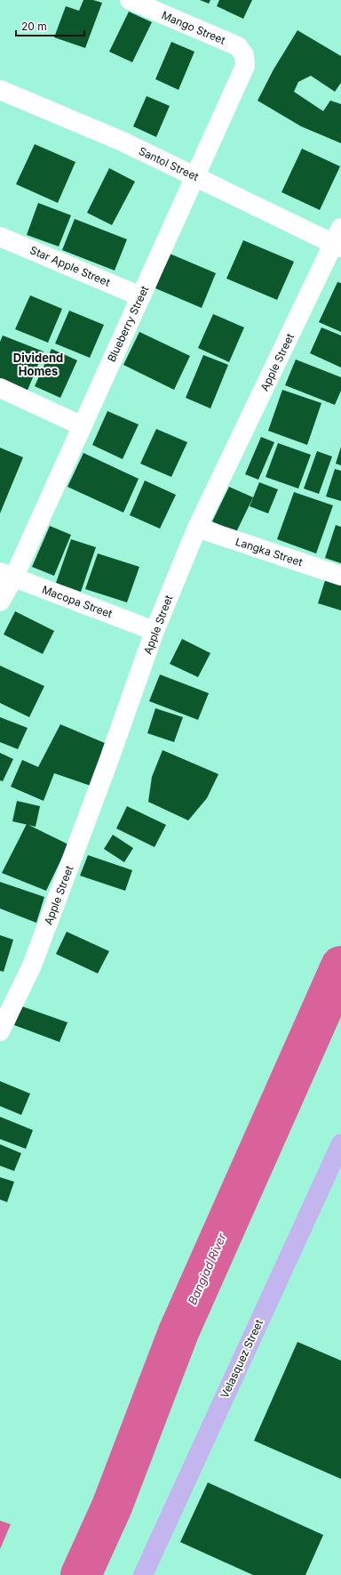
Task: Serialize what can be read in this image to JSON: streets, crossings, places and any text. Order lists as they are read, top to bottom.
{
  "streets": {
    "main road": ["Velasquez Street"],
    "street": [
      "Mango Street",
      "Santol Street",
      "Star Apple Street",
      "Blueberry Street",
      "Apple Street",
      "Langka Street",
      "Macopa Street"
    ]
  },
  "crossings": [
    ["Mango Street", "Blueberry Street"],
    ["Santol Street", "Blueberry Street"],
    ["Santol Street", "Apple Street"],
    ["Star Apple Street", "Blueberry Street"],
    ["Blueberry Street", "Macopa Street"],
    ["Apple Street", "Langka Street"],
    ["Apple Street", "Macopa Street"]
  ],
  "districts": ["Dividend Homes"],
  "water": ["Bangiad River"],
  "scale_bar": "20 m"
}
